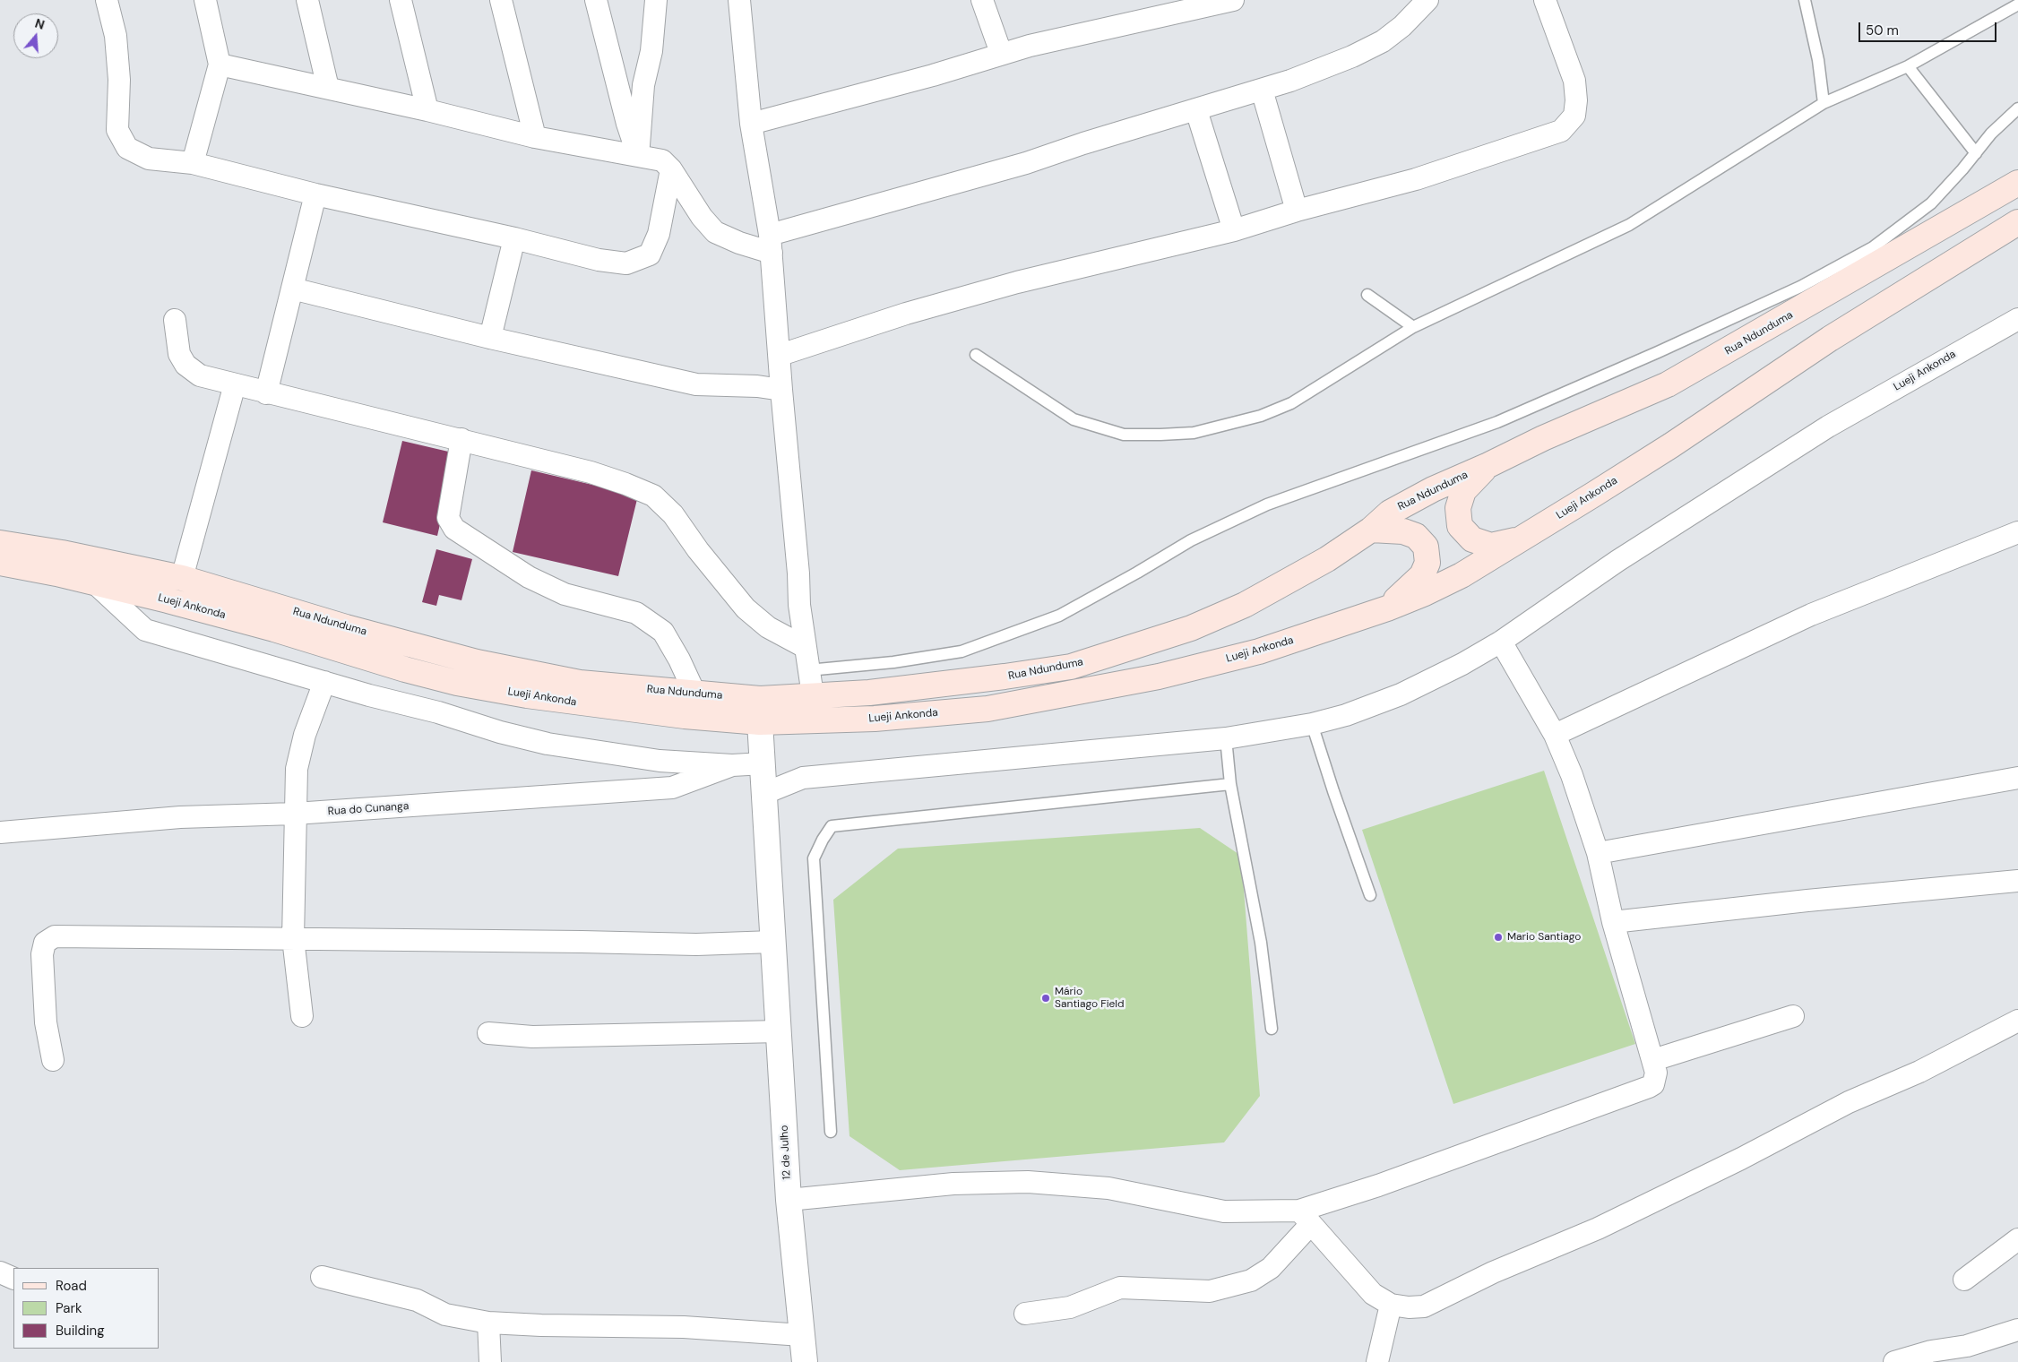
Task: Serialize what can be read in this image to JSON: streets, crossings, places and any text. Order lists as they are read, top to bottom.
{
  "streets": {
    "main road": ["Rua Ndunduma", "Lueji Ankonda"],
    "street": ["Rua do Cunanga", "12 de Julho"]
  },
  "crossings": [
    ["Lueji Ankonda", "12 de Julho"]
  ],
  "places": ["Mario Santiago", "Mário Santiago Field"],
  "legend": ["Road", "Park", "Building"],
  "scale_bar": "50 m",
  "north": "top"
}
